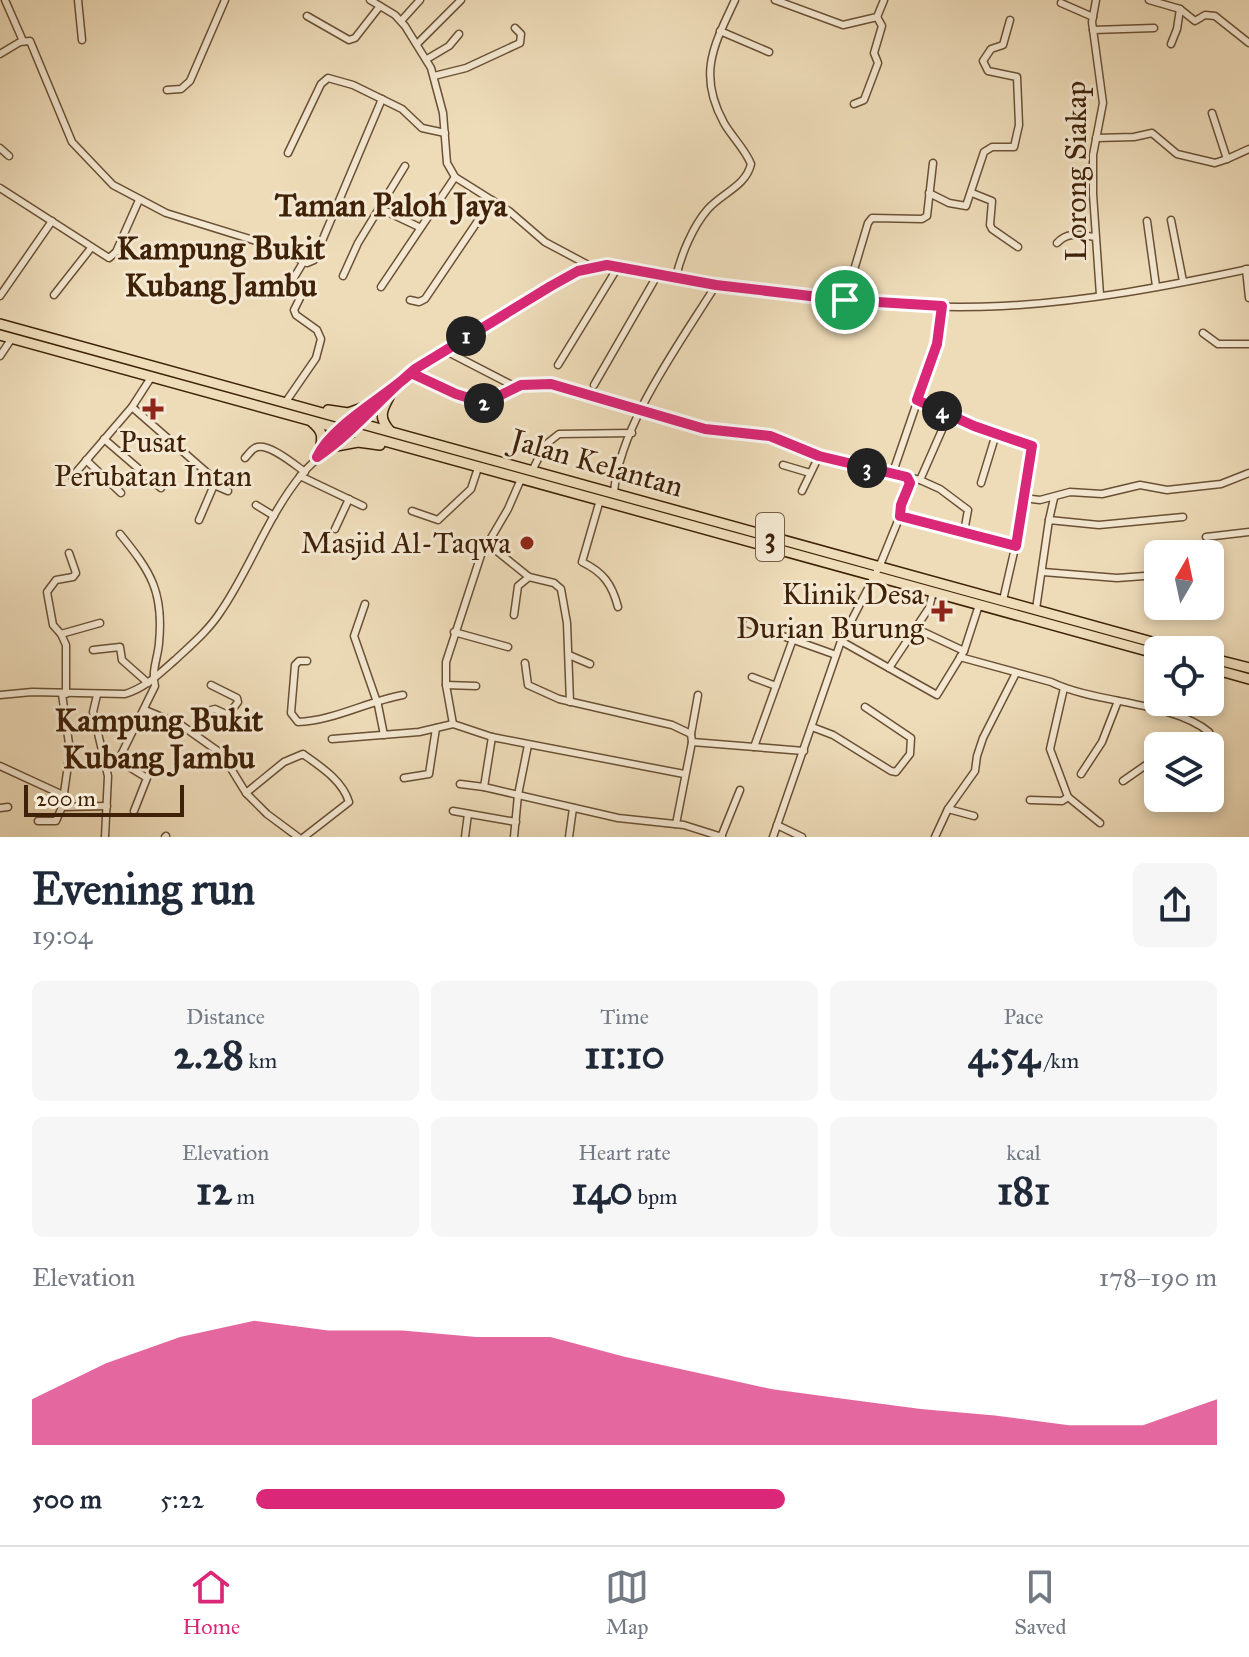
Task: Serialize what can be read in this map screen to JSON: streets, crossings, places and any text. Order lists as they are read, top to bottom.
{
  "streets": {
    "highway": ["Jalan Kelantan", "3"],
    "street": ["Lorong Siakap"]
  },
  "districts": ["Taman Paloh Jaya", "Kampung Bukit Kubang Jambu", "Kampung Bukit Kubang Jambu"],
  "places": {
    "health": ["Pusat Perubatan Intan", "Klinik Desa Durian Burung"],
    "other": ["Masjid Al-Taqwa"]
  },
  "scale_bar": "200 m",
  "north": "top",
  "page": {
    "pins": [
      "1",
      "2",
      "4",
      "3"
    ],
    "scale": "200 m",
    "heading": ["Evening run", "19:04"],
    "stats": [
      ["Distance", "2.28 km"],
      ["Time", "11:10"],
      ["Pace", "4:54 /km"],
      ["Elevation", "12 m"],
      ["Heart rate", "140 bpm"],
      ["kcal", "181"]
    ],
    "chart": ["Elevation", "178–190 m"],
    "list": [
      {
        "name": "500 m",
        "note": "5:22"
      }
    ],
    "tabs": ["Home", "Map", "Saved"]
  }
}
